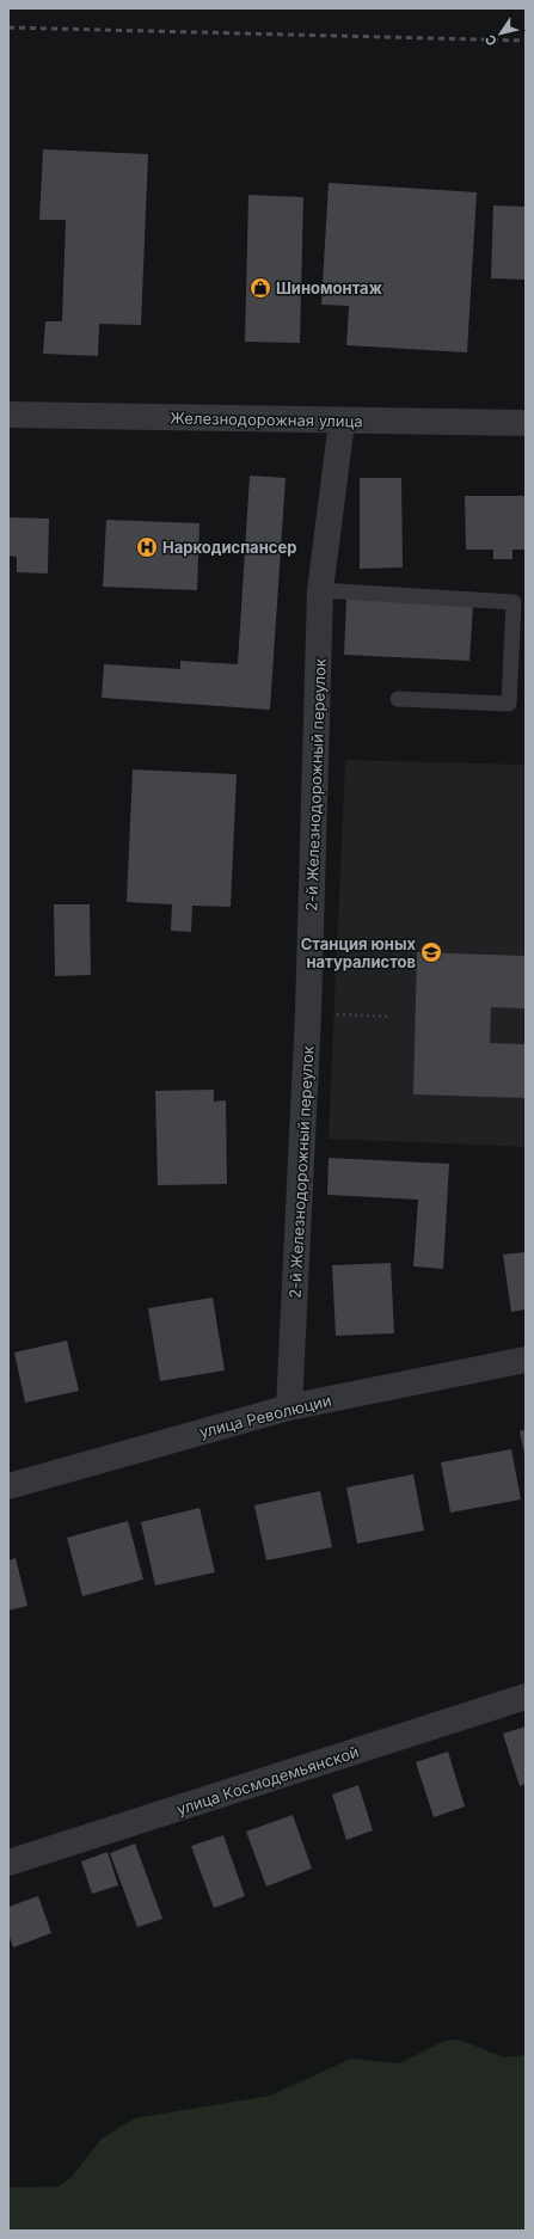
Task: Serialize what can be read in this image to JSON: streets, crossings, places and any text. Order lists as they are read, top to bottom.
{
  "streets": {
    "street": [
      "Железнодорожная улица",
      "2-й Железнодорожный переулок",
      "улица Революции",
      "улица Космодемьянской"
    ]
  },
  "crossings": [
    ["Железнодорожная улица", "2-й Железнодорожный переулок"],
    ["2-й Железнодорожный переулок", "улица Революции"]
  ],
  "places": {
    "shop": ["Шиномонтаж"],
    "hospital": ["Наркодиспансер"],
    "school or university": ["Станция юных натуралистов"]
  },
  "north": "bottom left"
}
